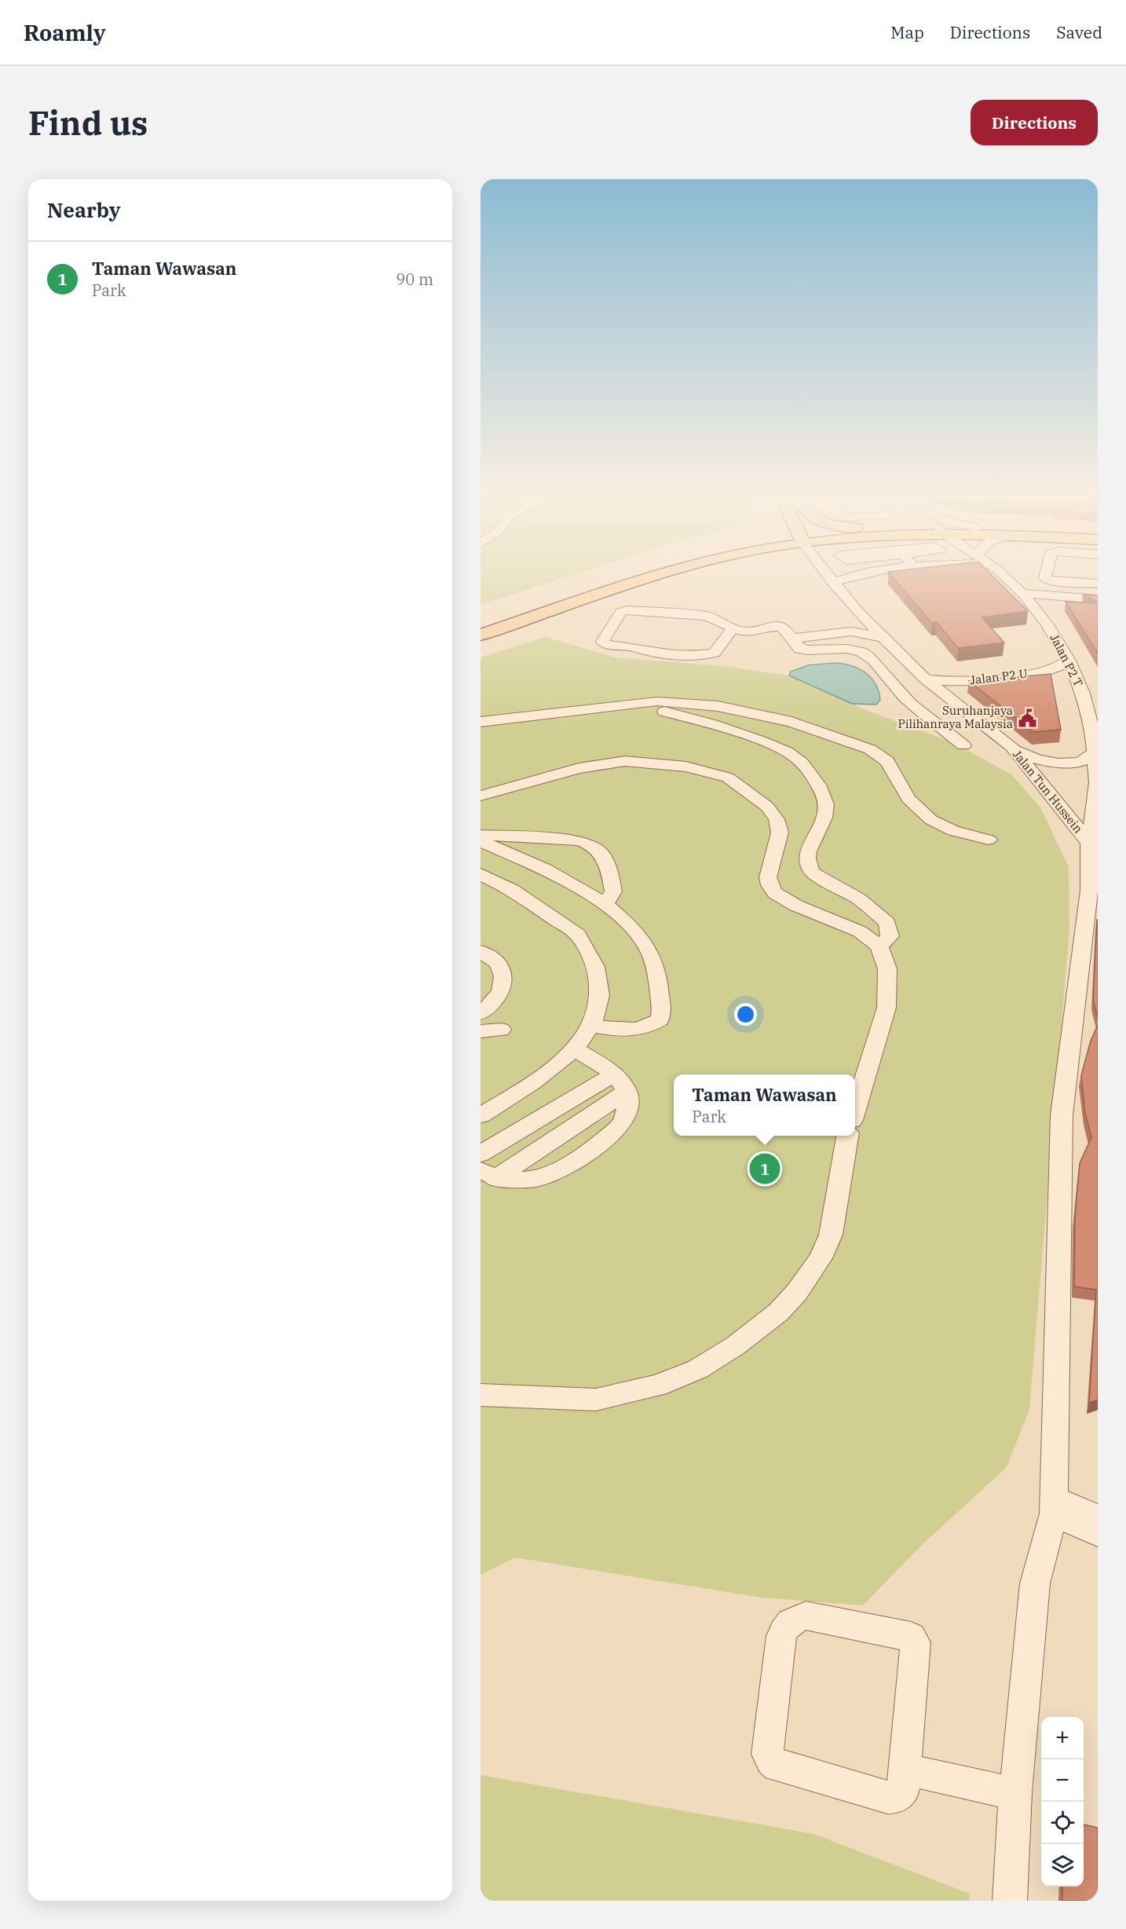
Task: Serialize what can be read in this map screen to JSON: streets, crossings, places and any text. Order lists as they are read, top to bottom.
{
  "streets": {
    "street": ["Jalan P2 T", "Jalan P2 U", "Jalan Tun Hussein"]
  },
  "crossings": [
    ["Jalan P2 T", "Jalan P2 U"],
    ["Jalan P2 T", "Jalan Tun Hussein"],
    ["Jalan P2 U", "Jalan Tun Hussein"]
  ],
  "places": {
    "public building": ["Suruhanjaya Pilihanraya Malaysia"]
  },
  "page": {
    "header": "Roamly",
    "nav": ["Map", "Directions", "Saved"],
    "buttons": "Directions",
    "title": "Find us",
    "heading": "Nearby",
    "list": [
      {
        "mark": "1",
        "name": "Taman Wawasan",
        "note": "Park",
        "value": "90 m"
      }
    ],
    "popup": ["Taman Wawasan", "Park"],
    "pins": "1",
    "map_buttons": ["+", "−"]
  }
}
